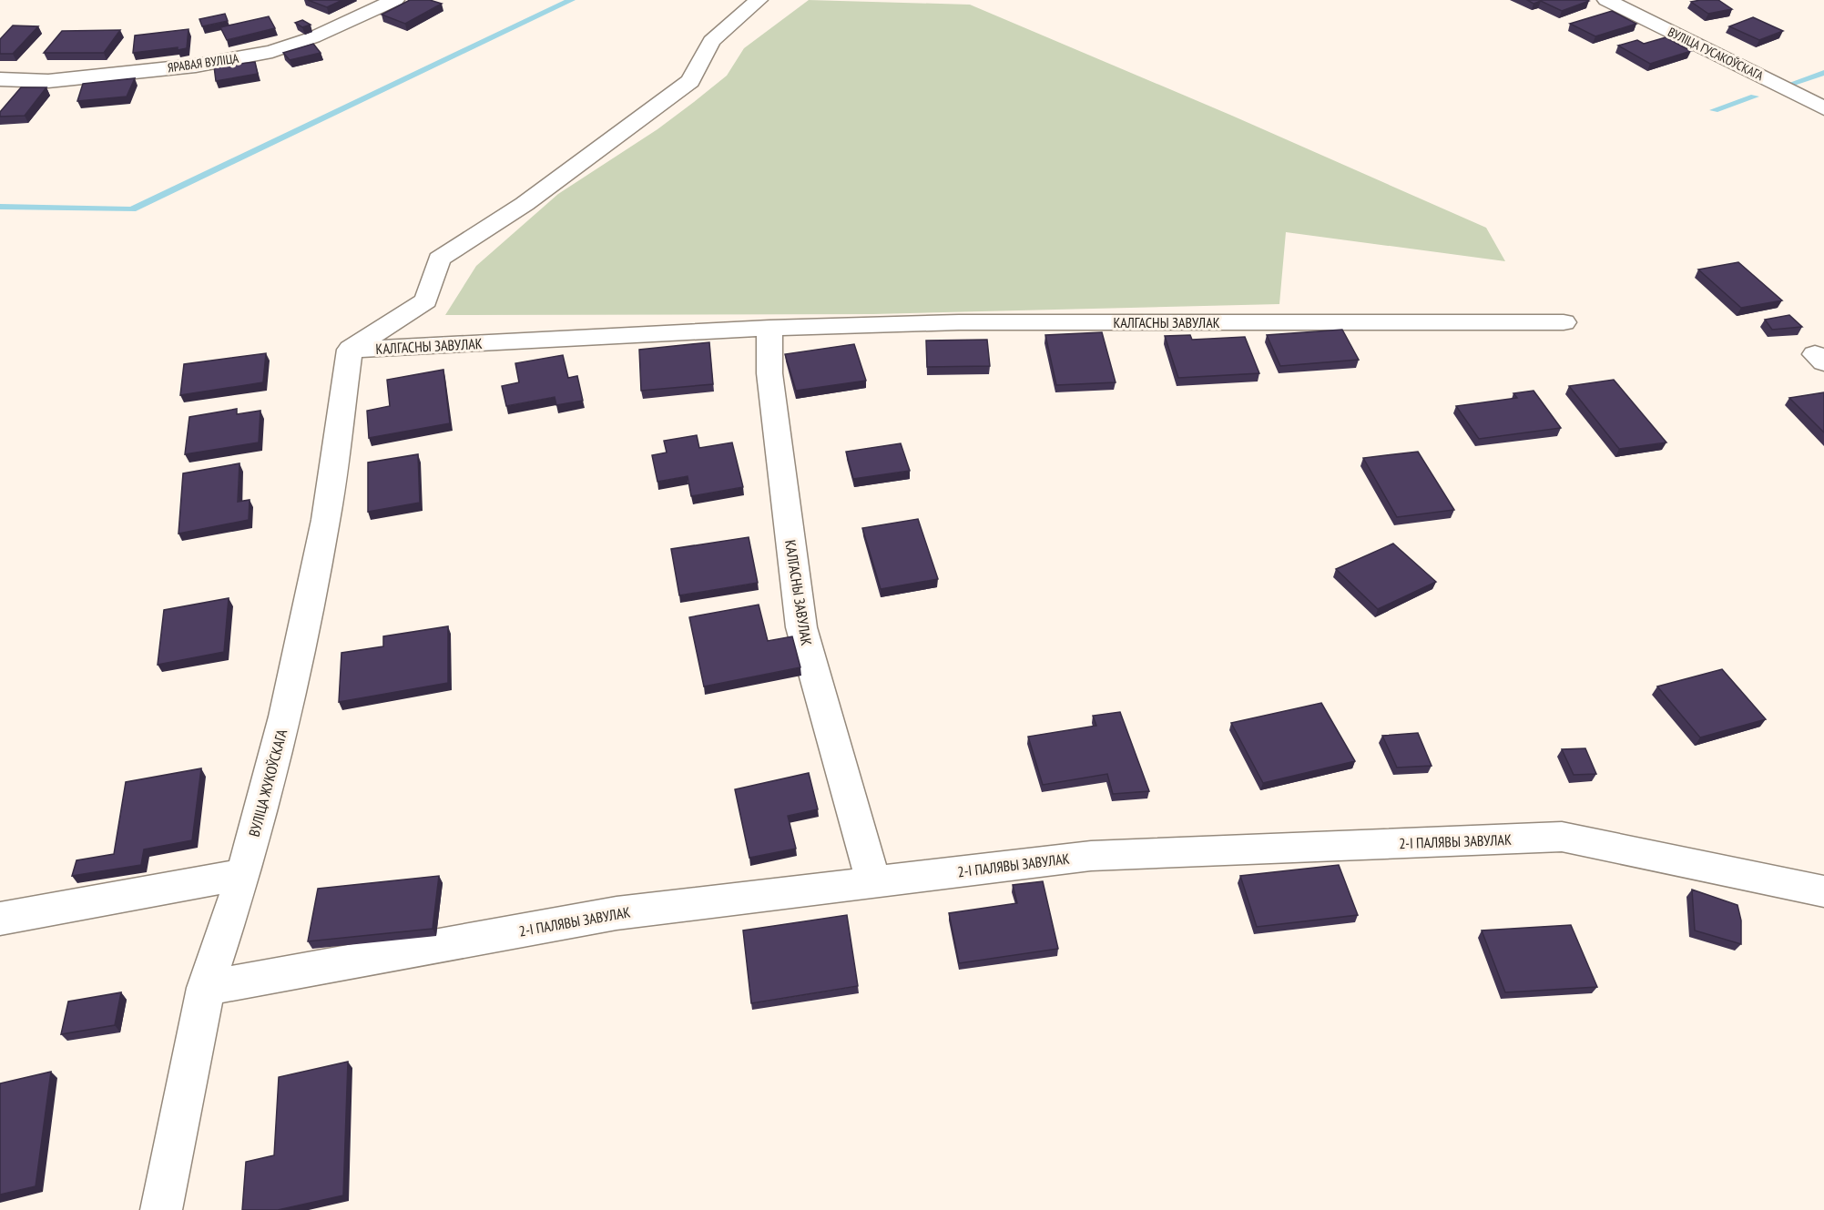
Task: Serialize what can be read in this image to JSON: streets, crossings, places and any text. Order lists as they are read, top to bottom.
{
  "streets": {
    "street": [
      "ВУЛІЦА ГУСАКОЎСКАГА",
      "ЯРАВАЯ ВУЛІЦА",
      "КАЛГАСНЫ ЗАВУЛАК",
      "ВУЛІЦА ЖУКОЎСКАГА",
      "2-І ПАЛЯВЫ ЗАВУЛАК"
    ]
  },
  "crossings": [
    ["КАЛГАСНЫ ЗАВУЛАК", "ВУЛІЦА ЖУКОЎСКАГА"],
    ["КАЛГАСНЫ ЗАВУЛАК", "2-І ПАЛЯВЫ ЗАВУЛАК"],
    ["ВУЛІЦА ЖУКОЎСКАГА", "2-І ПАЛЯВЫ ЗАВУЛАК"]
  ]
}
